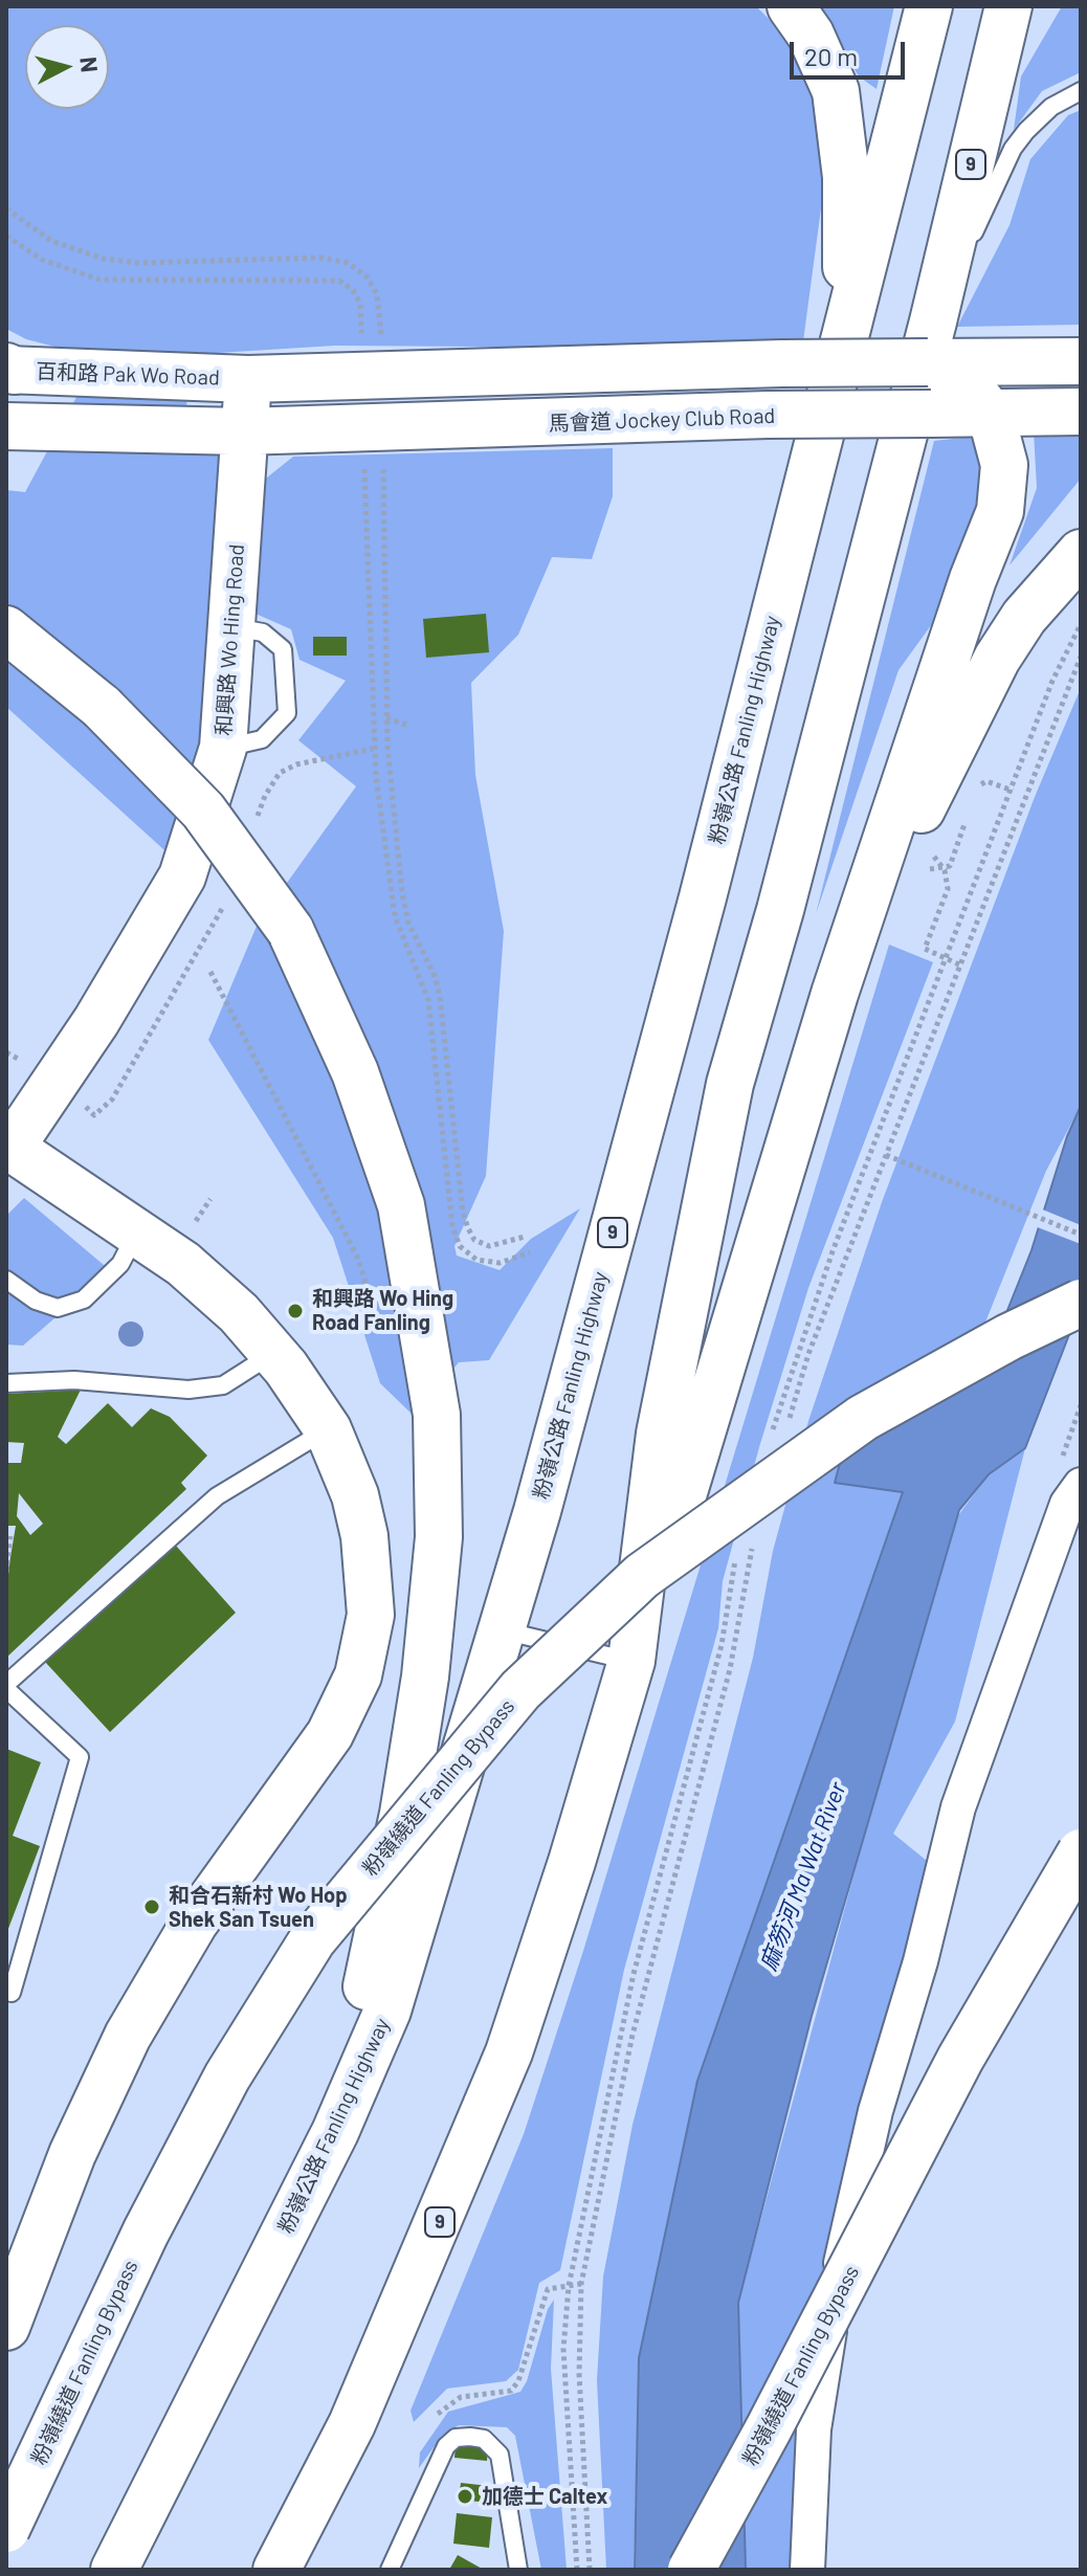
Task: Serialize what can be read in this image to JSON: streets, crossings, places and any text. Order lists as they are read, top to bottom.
{
  "streets": {
    "main road": [
      "9",
      "百和路 Pak Wo Road",
      "馬會道 Jockey Club Road",
      "和興路 Wo Hing Road",
      "粉嶺公路 Fanling Highway",
      "粉嶺繞道 Fanling Bypass"
    ]
  },
  "crossings": [
    ["百和路 Pak Wo Road", "和興路 Wo Hing Road"],
    ["馬會道 Jockey Club Road", "和興路 Wo Hing Road"]
  ],
  "water": ["麻笏河 Ma Wat River"],
  "places": ["和興路 Wo Hing Road Fanling", "和合石新村 Wo Hop Shek San Tsuen", "加德士 Caltex"],
  "scale_bar": "20 m",
  "north": "right"
}
